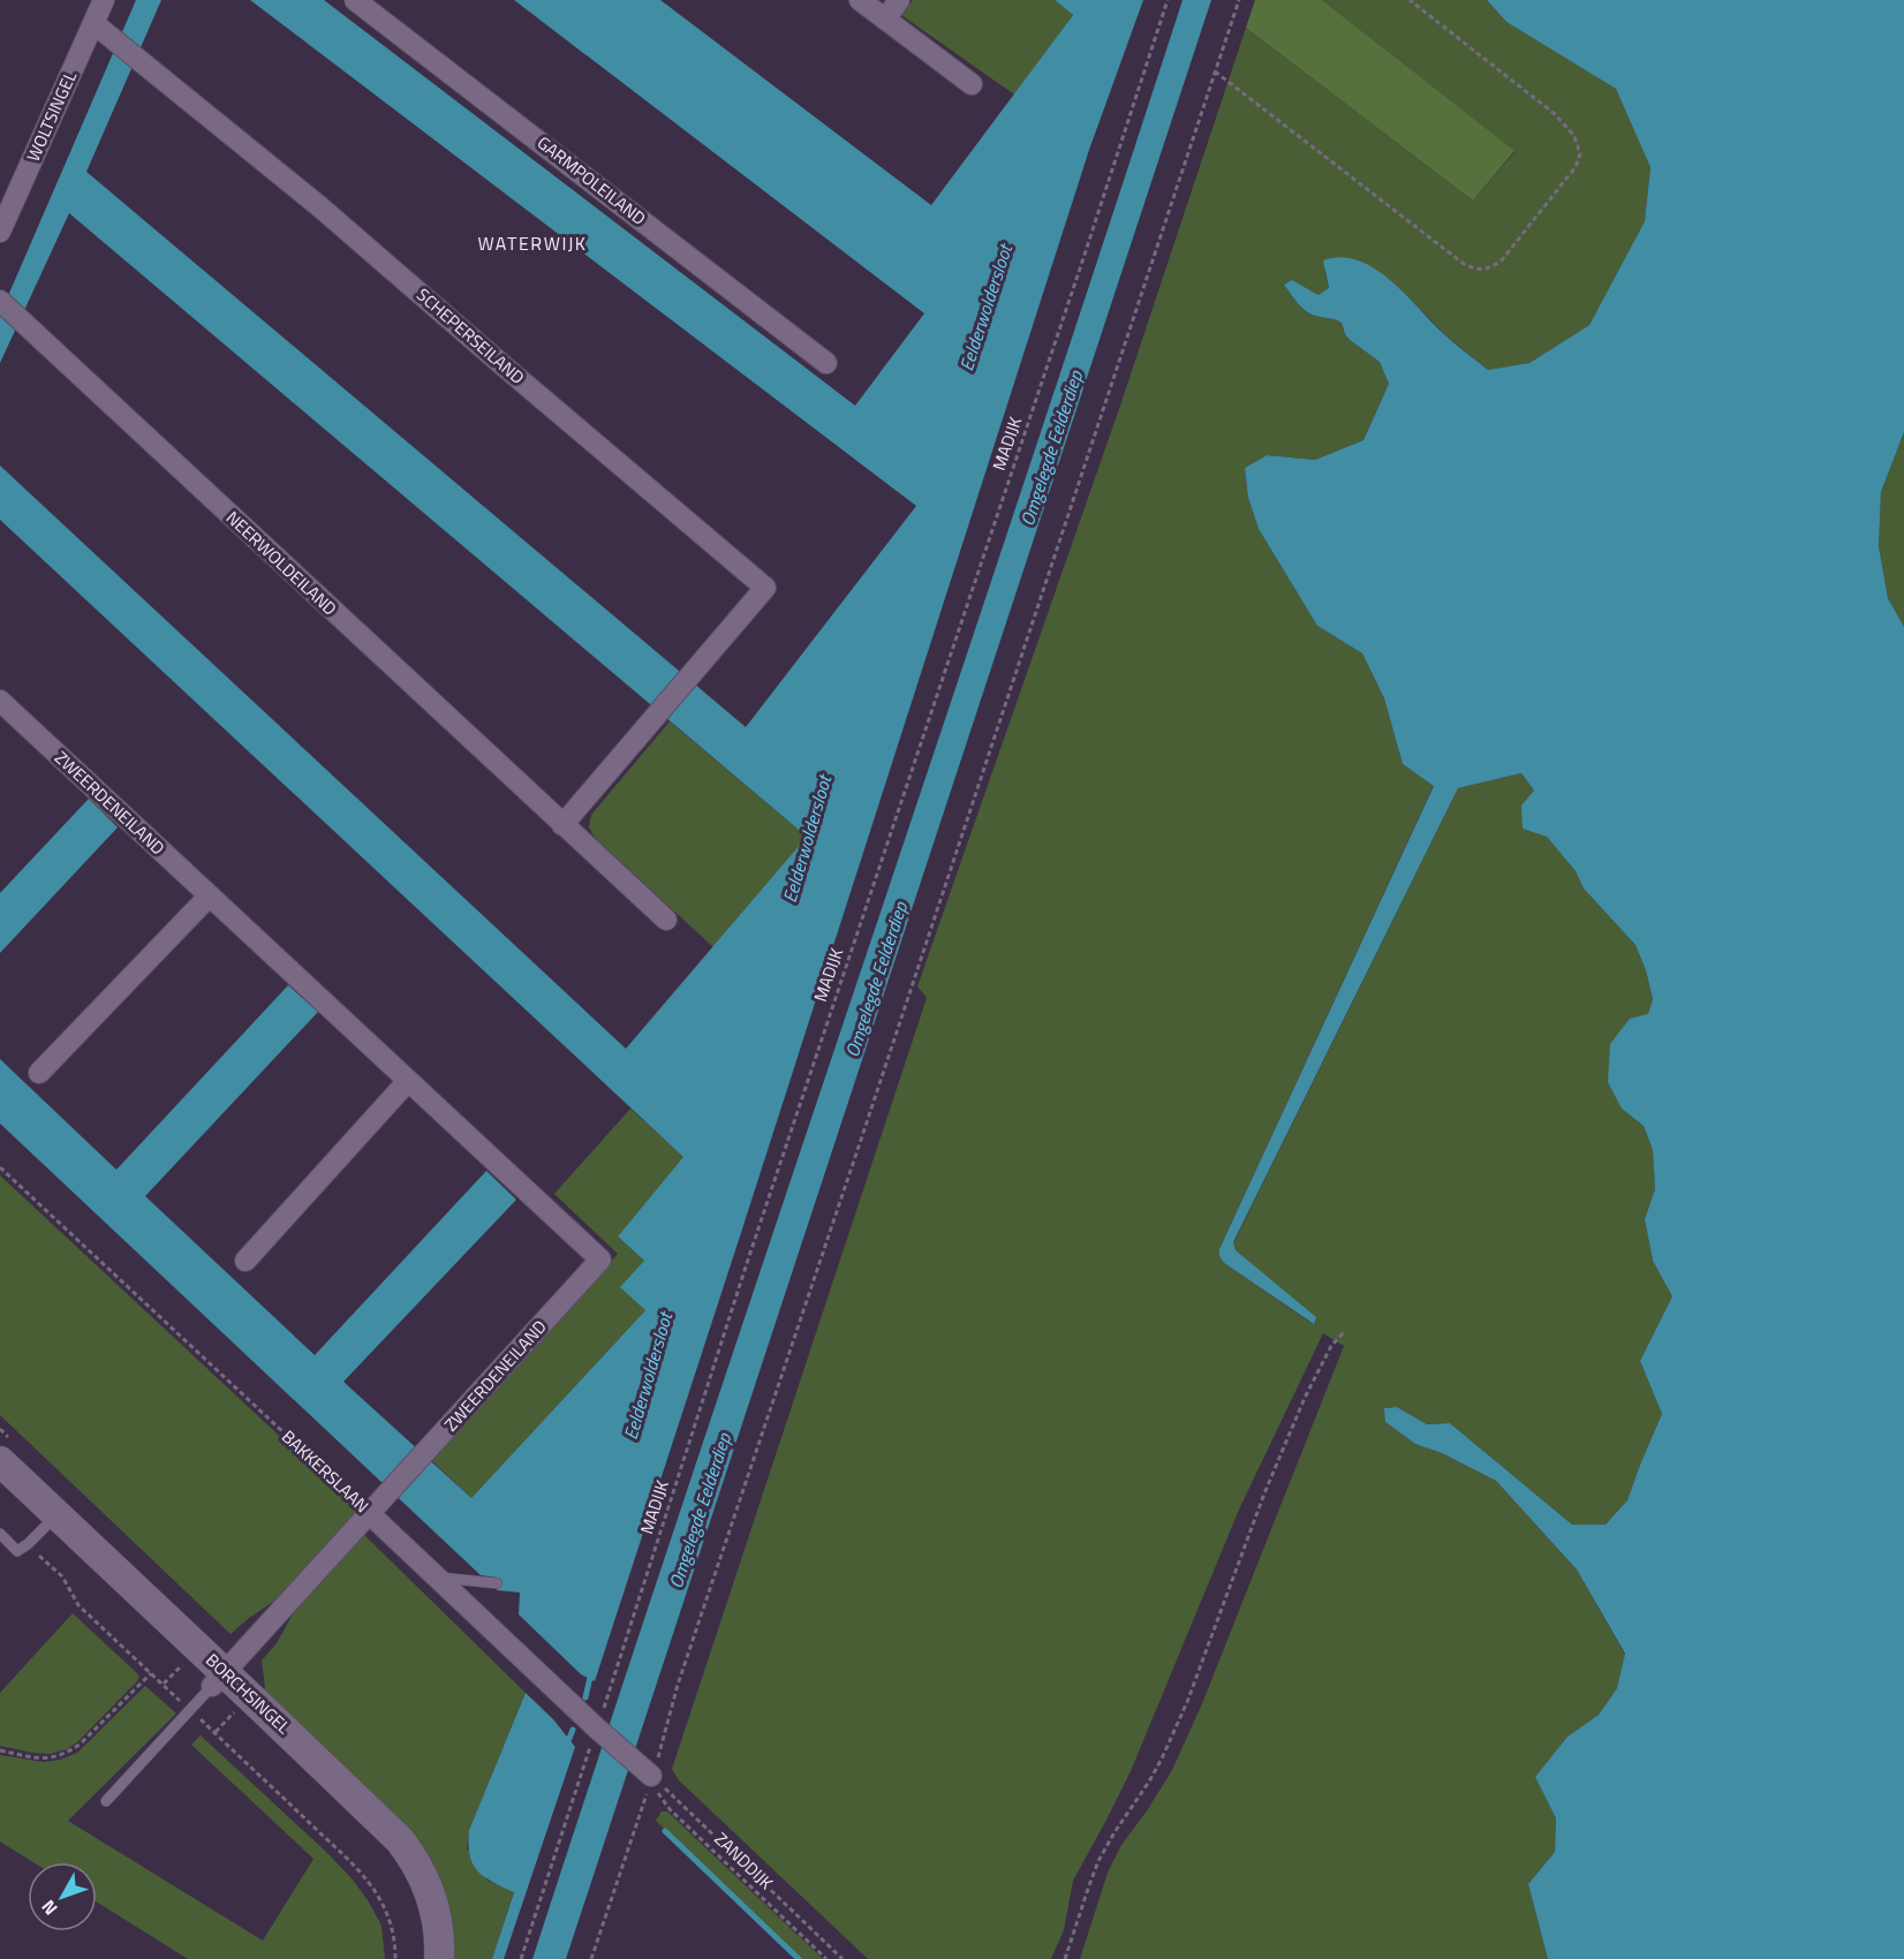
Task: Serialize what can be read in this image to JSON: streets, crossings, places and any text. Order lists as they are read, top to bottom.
{
  "streets": {
    "main road": ["BORCHSINGEL"],
    "street": [
      "WOLTSINGEL",
      "GARMPOLEILAND",
      "SCHEPERSEILAND",
      "NEERWOLDEILAND",
      "ZWEERDENEILAND",
      "BAKKERSLAAN"
    ],
    "path": ["MADIJK", "ZANDDIJK"]
  },
  "crossings": [
    ["WOLTSINGEL", "SCHEPERSEILAND"],
    ["SCHEPERSEILAND", "NEERWOLDEILAND"],
    ["MADIJK", "BAKKERSLAAN"],
    ["ZWEERDENEILAND", "BAKKERSLAAN"],
    ["ZWEERDENEILAND", "BORCHSINGEL"],
    ["BAKKERSLAAN", "ZANDDIJK"]
  ],
  "districts": ["WATERWIJK"],
  "water": ["Eelderwoldersloot", "Omgelegde Eelderdiep"],
  "north": "bottom left"
}
